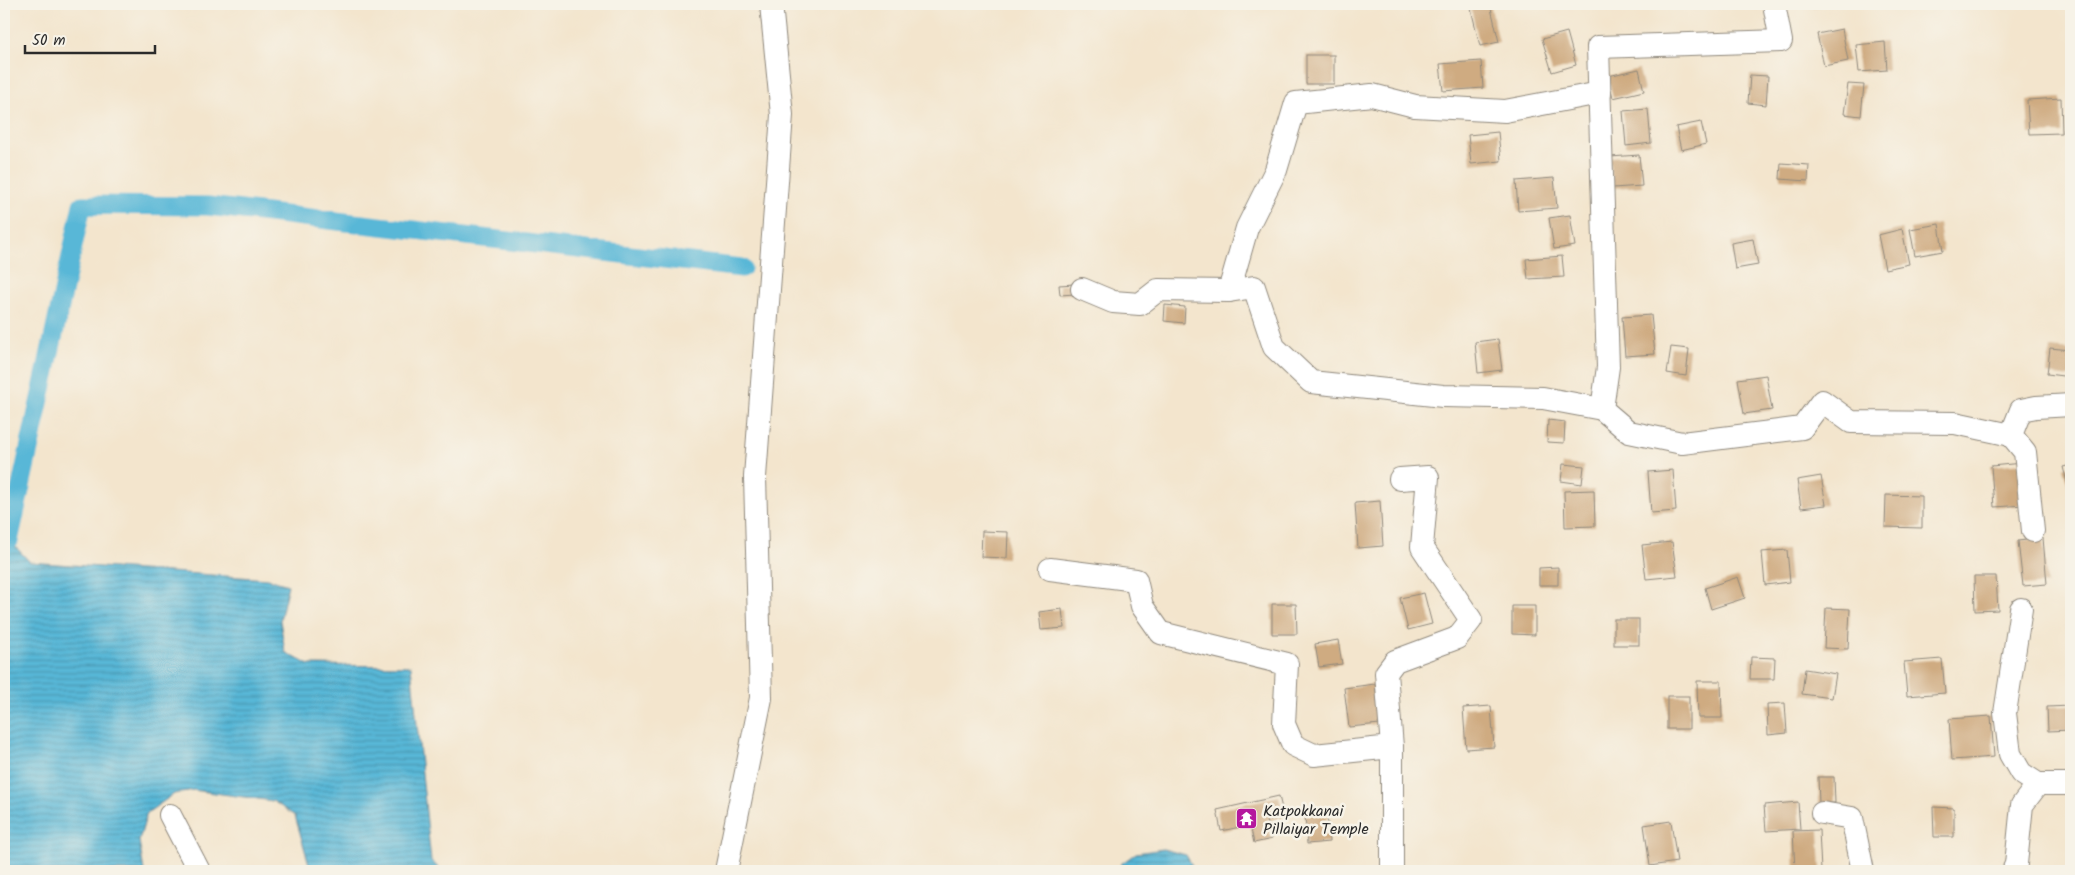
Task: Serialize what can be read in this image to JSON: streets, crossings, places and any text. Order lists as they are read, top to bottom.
{
  "places": {
    "temple": ["Katpokkanai Pillaiyar Temple"]
  },
  "scale_bar": "50 m"
}
